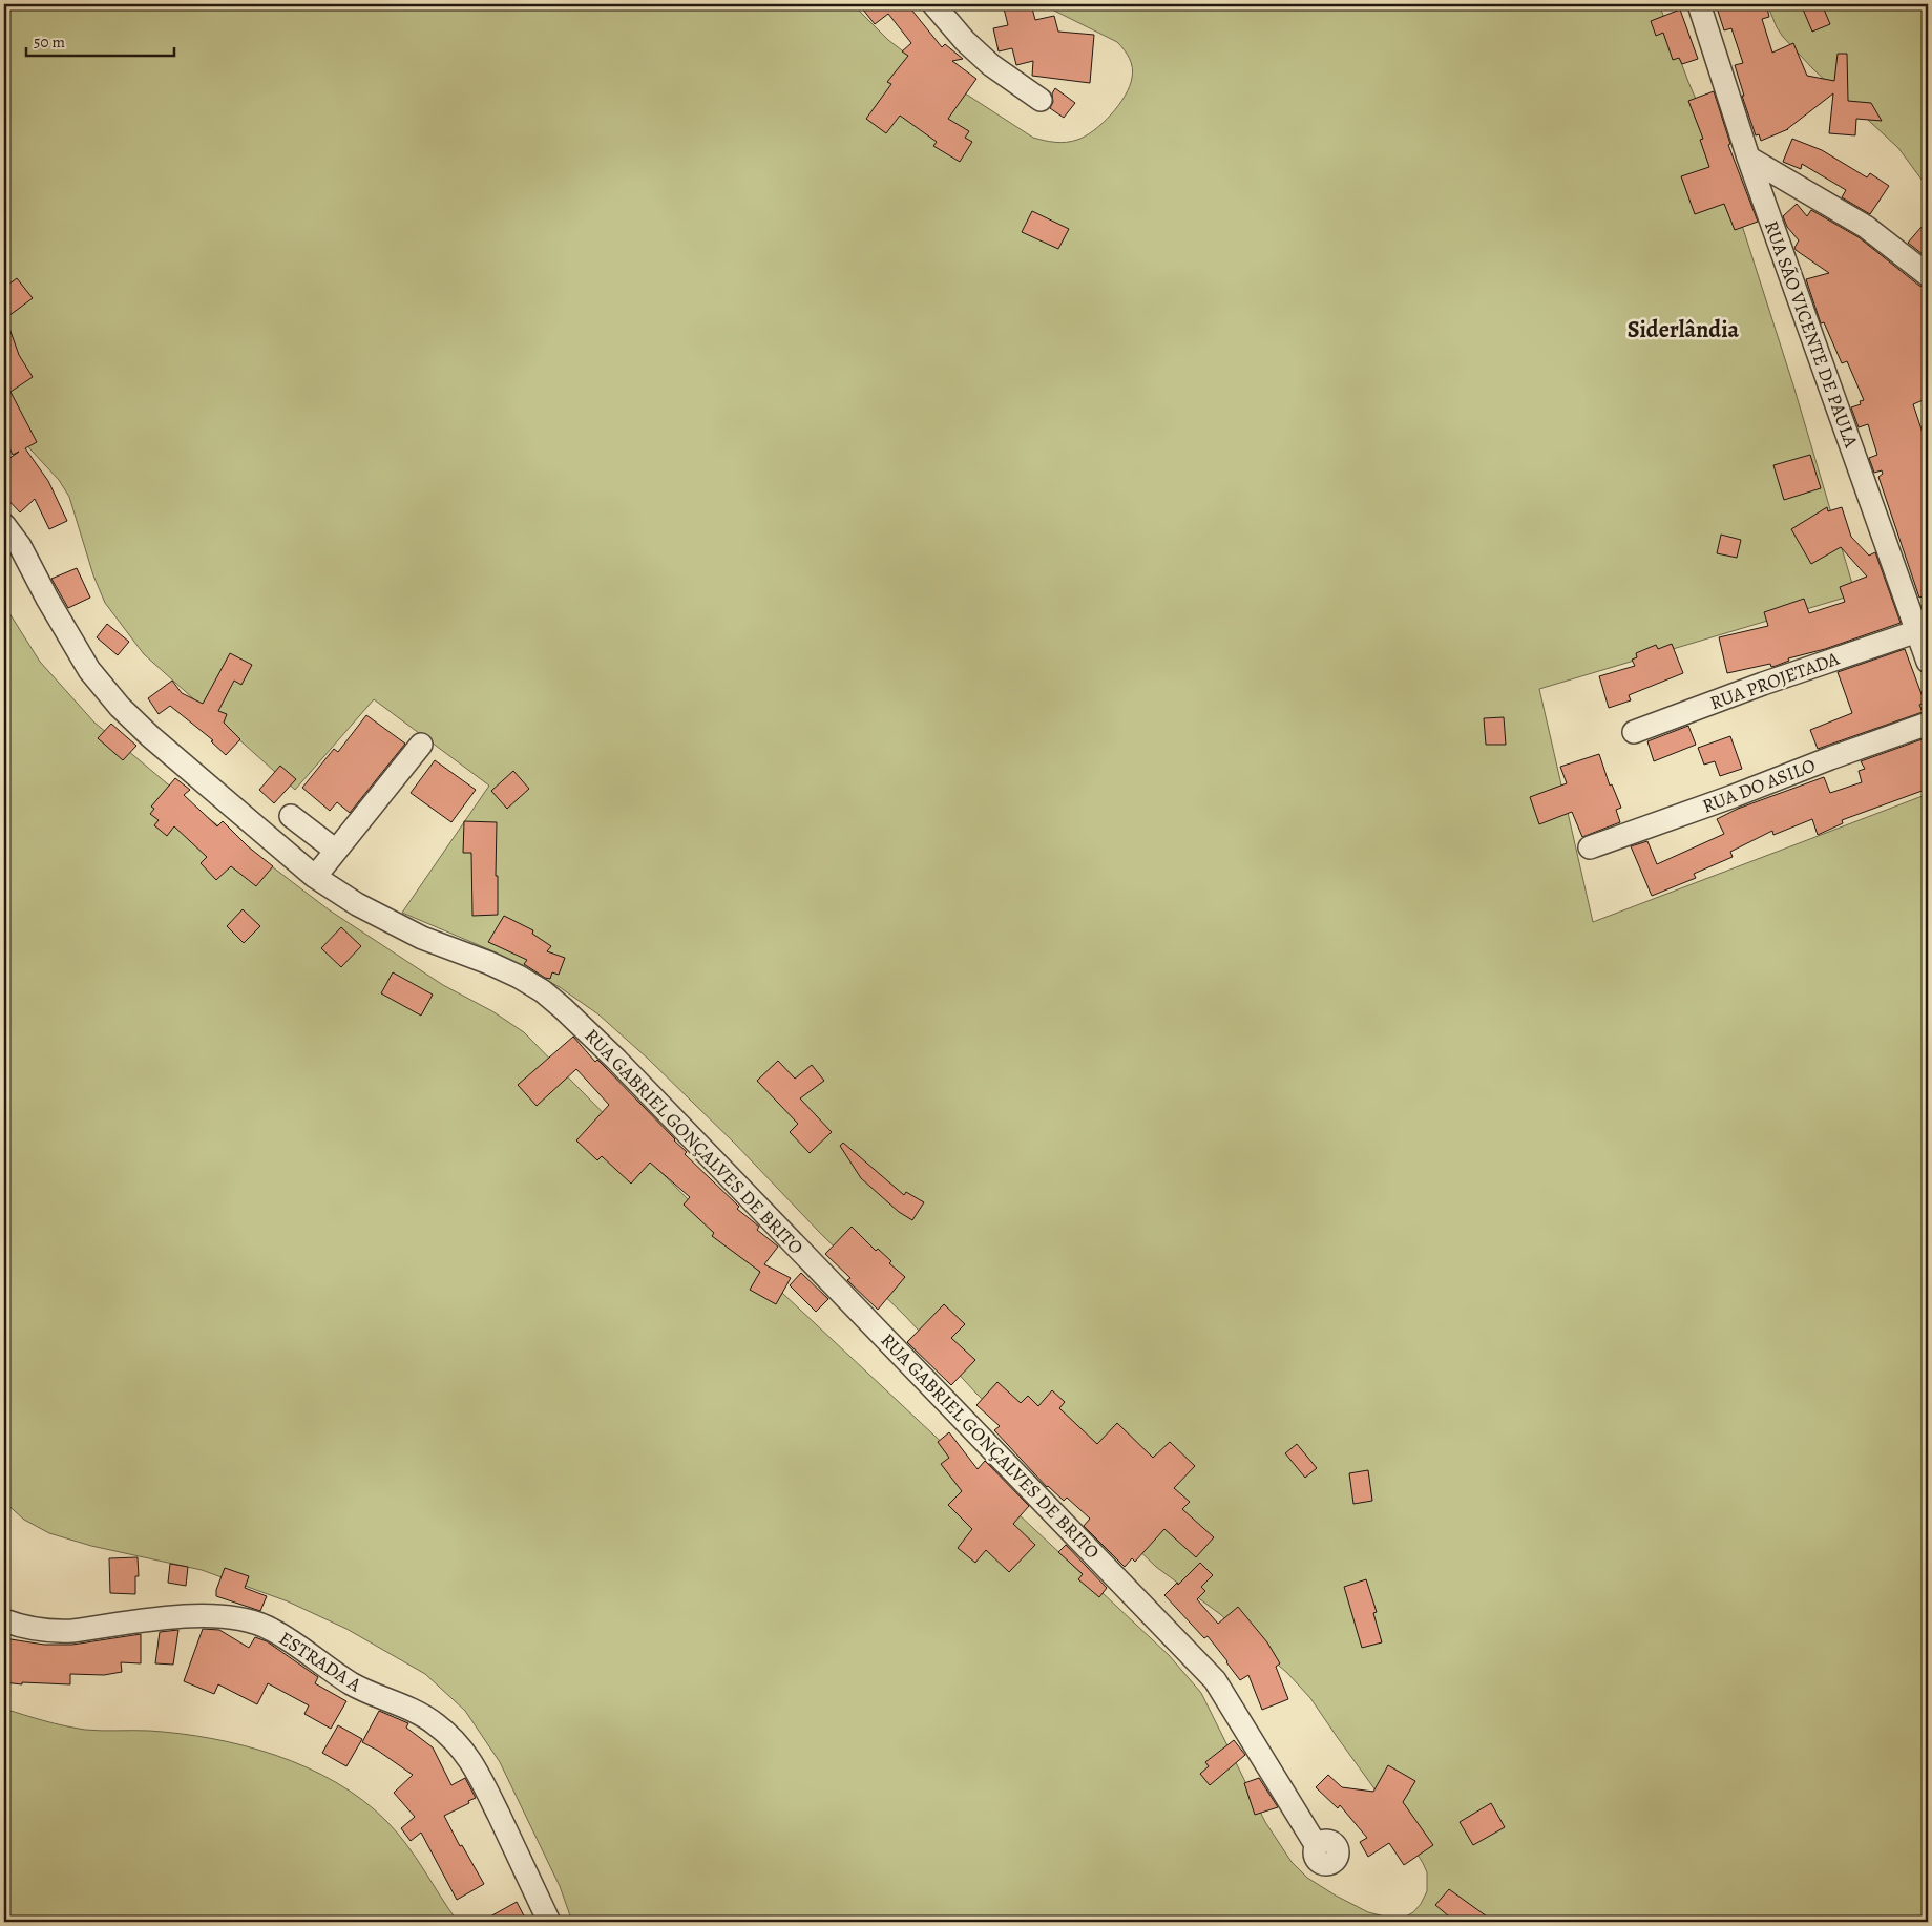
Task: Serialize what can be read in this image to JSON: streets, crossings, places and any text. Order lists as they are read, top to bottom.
{
  "streets": {
    "street": [
      "RUA SÃO VICENTE DE PAULA",
      "RUA PROJETADA",
      "RUA DO ASILO",
      "RUA GABRIEL GONÇALVES DE BRITO",
      "ESTRADA A"
    ]
  },
  "crossings": [
    ["RUA SÃO VICENTE DE PAULA", "RUA PROJETADA"]
  ],
  "districts": ["Siderlândia"],
  "scale_bar": "50 m"
}
